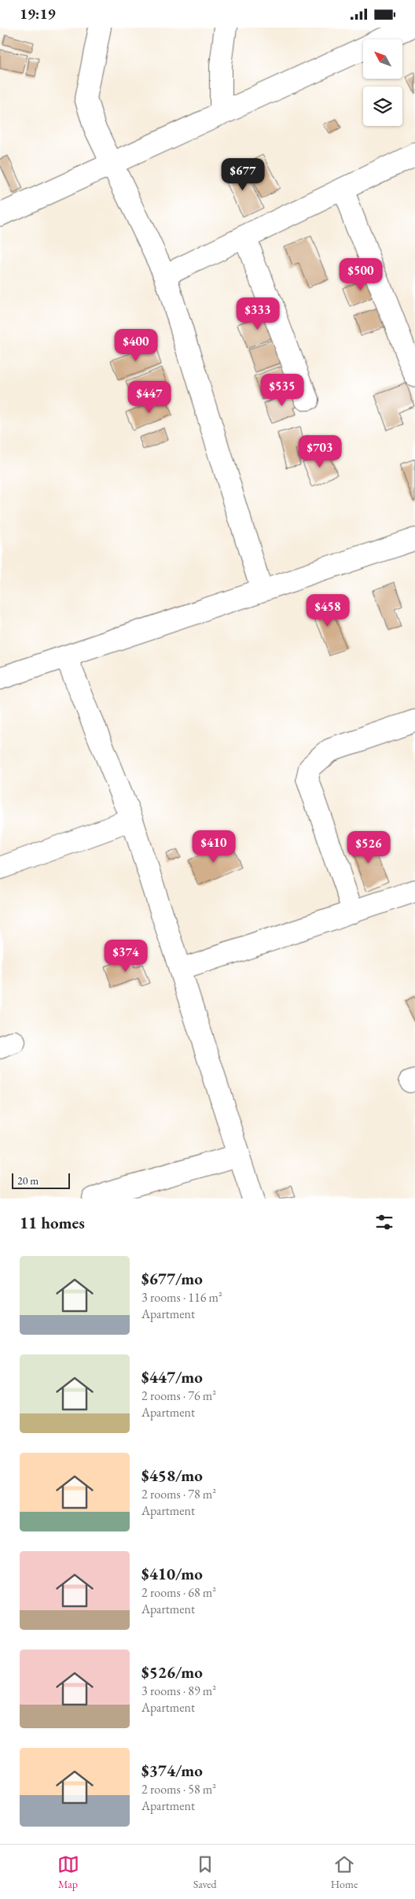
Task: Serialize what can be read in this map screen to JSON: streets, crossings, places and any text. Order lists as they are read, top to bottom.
{
  "scale_bar": "20 m",
  "north": "top left",
  "page": {
    "status": "19:19",
    "price": [
      "$677",
      "$500",
      "$333",
      "$400",
      "$535",
      "$447",
      "$703",
      "$458",
      "$410",
      "$526",
      "$374"
    ],
    "scale": "20 m",
    "heading": "11 homes",
    "list": [
      {
        "name": "$677/mo",
        "note": "3 rooms · 116 m² · Apartment"
      },
      {
        "name": "$447/mo",
        "note": "2 rooms · 76 m² · Apartment"
      },
      {
        "name": "$458/mo",
        "note": "2 rooms · 78 m² · Apartment"
      },
      {
        "name": "$410/mo",
        "note": "2 rooms · 68 m² · Apartment"
      },
      {
        "name": "$526/mo",
        "note": "3 rooms · 89 m² · Apartment"
      },
      {
        "name": "$374/mo",
        "note": "2 rooms · 58 m² · Apartment"
      }
    ],
    "tabs": ["Map", "Saved", "Home"]
  }
}
